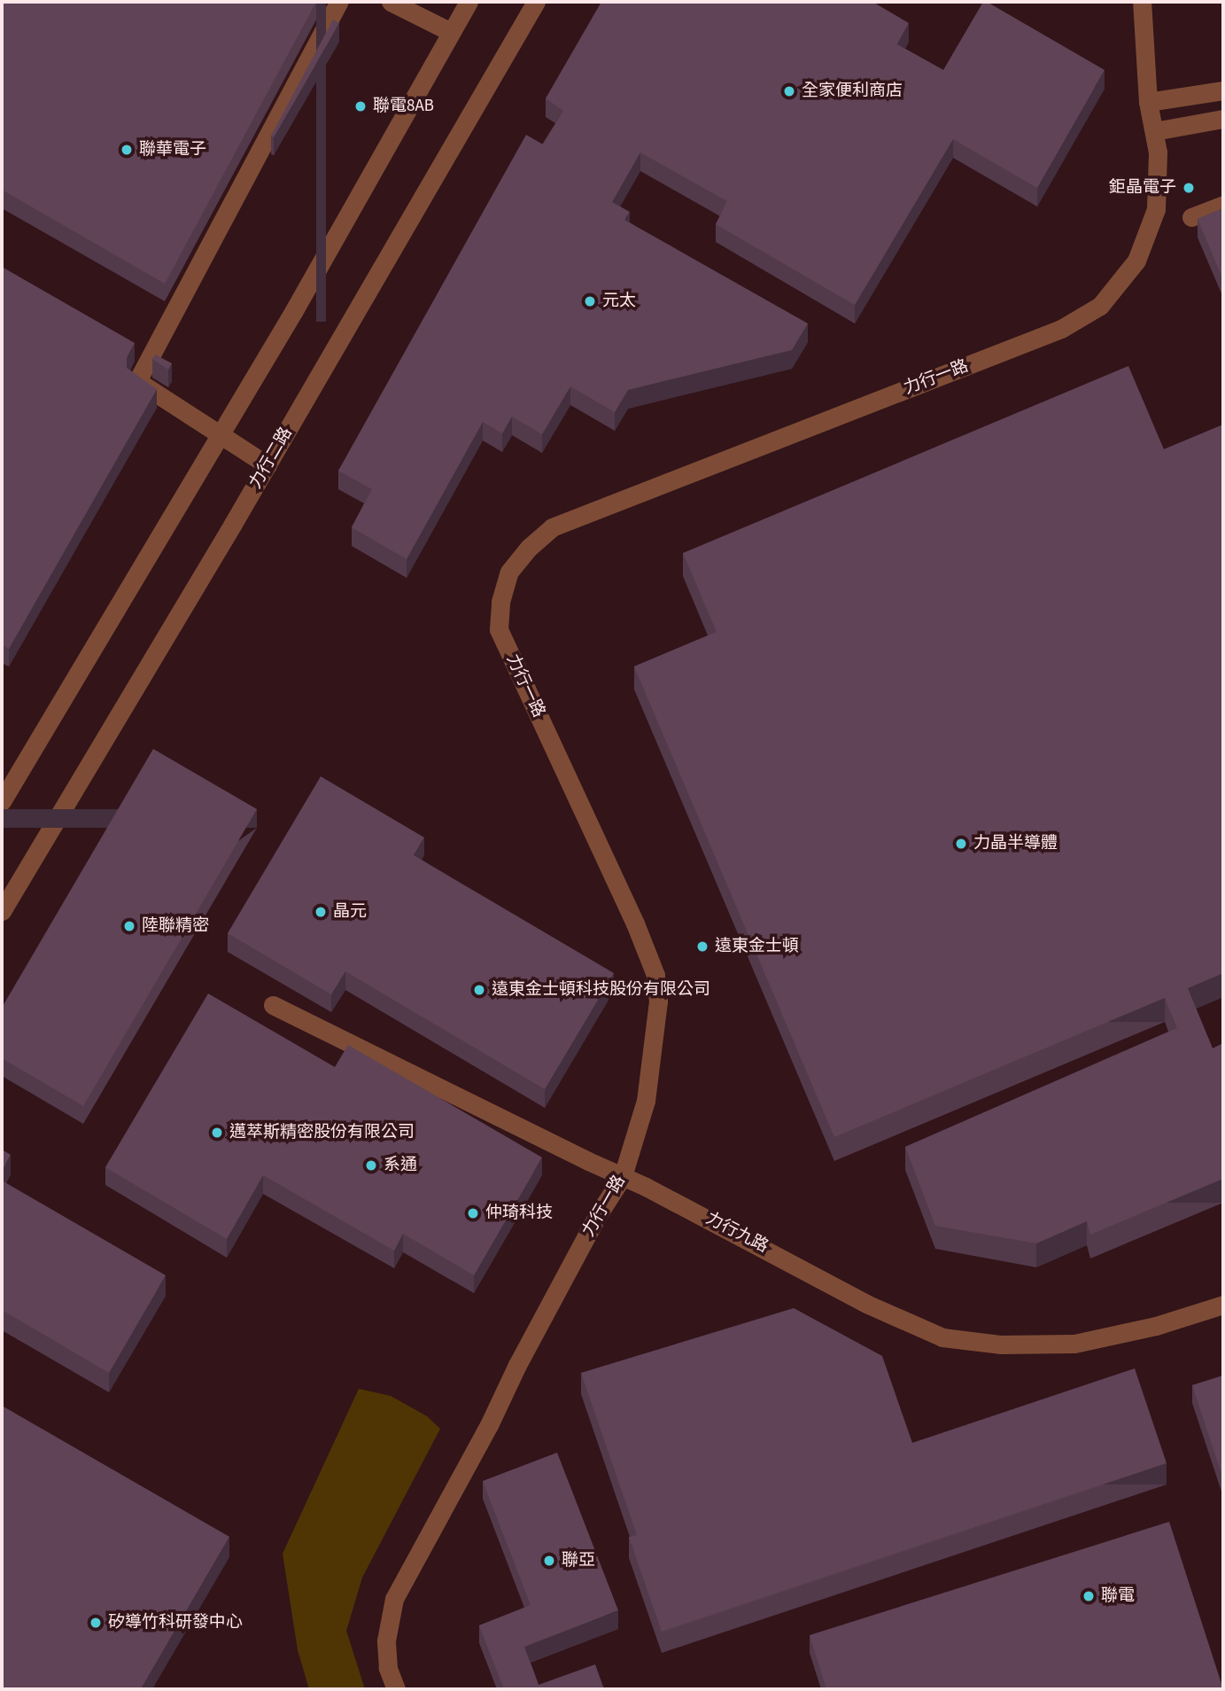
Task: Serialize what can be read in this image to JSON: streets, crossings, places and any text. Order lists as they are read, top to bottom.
{
  "streets": {
    "street": ["力行一路", "力行二路", "力行九路"]
  },
  "crossings": [
    ["力行一路", "力行九路"]
  ],
  "places": [
    "全家便利商店",
    "聯電8AB",
    "聯華電子",
    "鉅晶電子",
    "元太",
    "力晶半導體",
    "晶元",
    "陸聯精密",
    "遠東金士頓",
    "遠東金士頓科技股份有限公司",
    "邁萃斯精密股份有限公司",
    "系通",
    "仲琦科技",
    "聯亞",
    "聯電",
    "矽導竹科研發中心"
  ]
}
